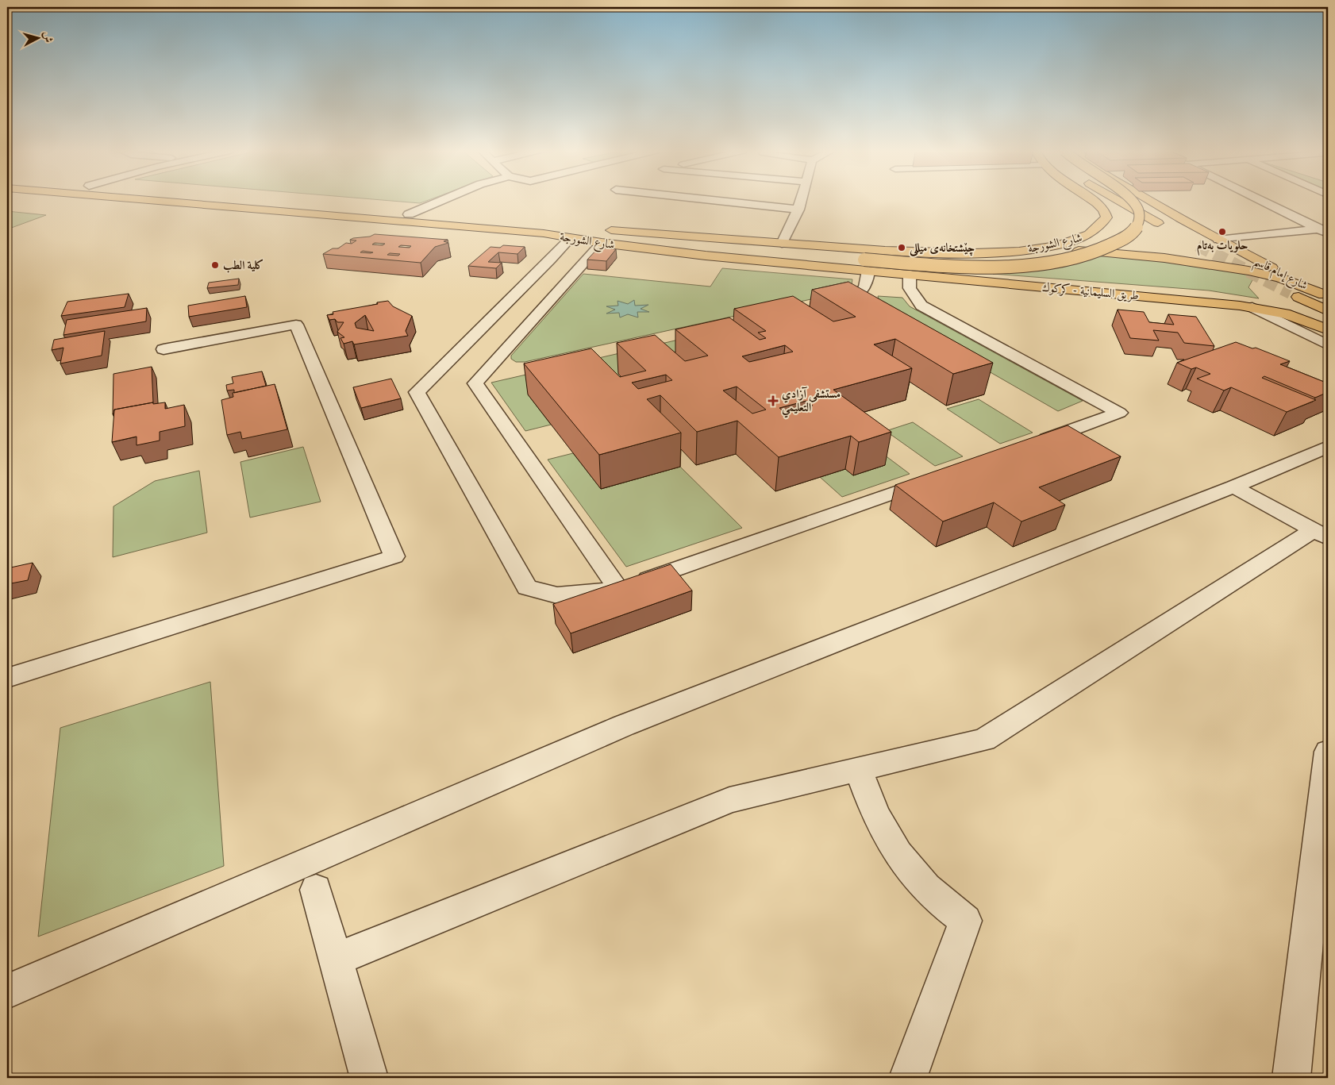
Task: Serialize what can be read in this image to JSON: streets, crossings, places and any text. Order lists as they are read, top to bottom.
{
  "streets": {
    "main road": ["شارع الشورجة", "شارع إمام قاسم", "طريق السليمانية - كركوك"]
  },
  "crossings": [
    ["شارع الشورجة", "طريق السليمانية - كركوك"]
  ],
  "places": {
    "other": ["حلویات بەتام", "چێشتخانەی میللی", "كلية الطب"],
    "health": ["مستشفى آزادي التعليمي"]
  },
  "north": "right"
}
